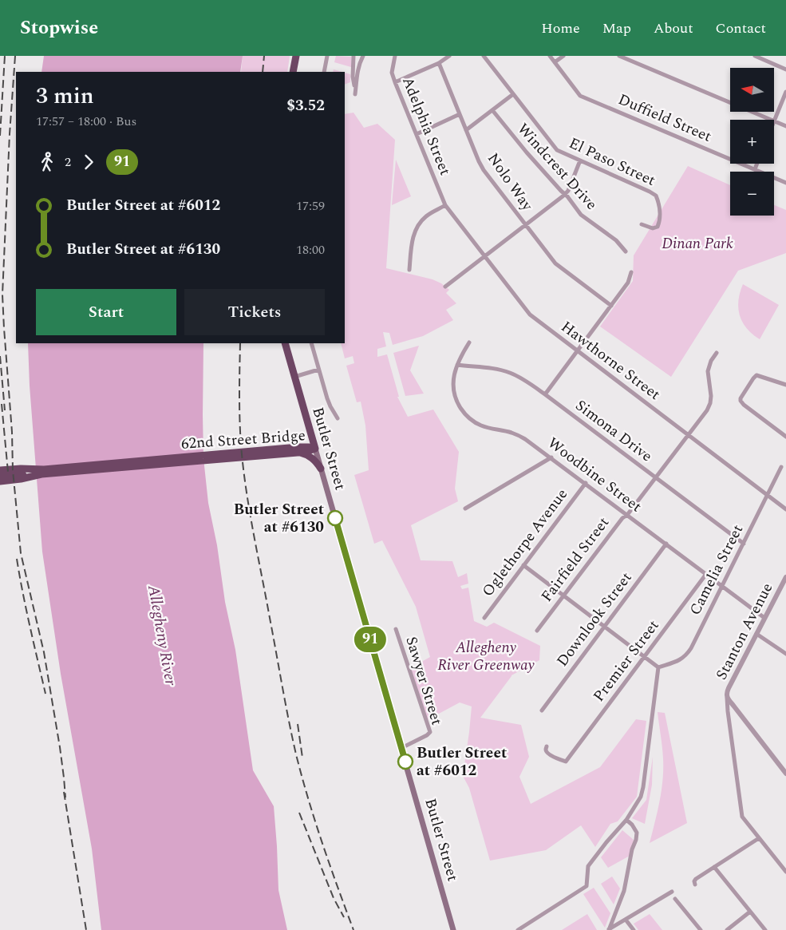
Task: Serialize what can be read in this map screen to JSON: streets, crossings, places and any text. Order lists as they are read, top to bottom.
{
  "streets": {
    "highway": ["62nd Street Bridge", "Butler Street"],
    "street": [
      "Duffield Street",
      "Adelphia Street",
      "El Paso Street",
      "Windcrest Drive",
      "Nolo Way",
      "Hawthorne Street",
      "Simona Drive",
      "Woodbine Street",
      "Oglethorpe Avenue",
      "Fairfield Street",
      "Camelia Street",
      "Downlook Street",
      "Stanton Avenue",
      "Premier Street",
      "Sawyer Street"
    ]
  },
  "crossings": [
    ["Adelphia Street", "Hawthorne Street"],
    ["Hawthorne Street", "Fairfield Street"],
    ["Hawthorne Street", "Camelia Street"],
    ["Simona Drive", "Woodbine Street"],
    ["Simona Drive", "Fairfield Street"],
    ["Simona Drive", "Camelia Street"],
    ["62nd Street Bridge", "Butler Street"],
    ["Butler Street", "Sawyer Street"],
    ["Woodbine Street", "Oglethorpe Avenue"],
    ["Woodbine Street", "Fairfield Street"],
    ["Woodbine Street", "Camelia Street"],
    ["Woodbine Street", "Downlook Street"],
    ["Woodbine Street", "Stanton Avenue"],
    ["Woodbine Street", "Premier Street"]
  ],
  "water": ["Allegheny River"],
  "parks": ["Dinan Park", "Allegheny River Greenway"],
  "places": ["Butler Street at #6130", "Butler Street at #6012"],
  "lines": ["bus line 91"],
  "north": "left",
  "page": {
    "header": "Stopwise",
    "nav": [
      "Home",
      "Map",
      "About",
      "Contact"
    ],
    "on_map": "91",
    "map_buttons": ["+", "−"],
    "heading": ["3 min", "17:57 – 18:00 · Bus", "$3.52"],
    "legs": ["2", "91"],
    "list": [
      {
        "name": "Butler Street at #6012",
        "value": "17:59"
      },
      {
        "name": "Butler Street at #6130",
        "value": "18:00"
      }
    ],
    "buttons": ["Start", "Tickets"]
  }
}
